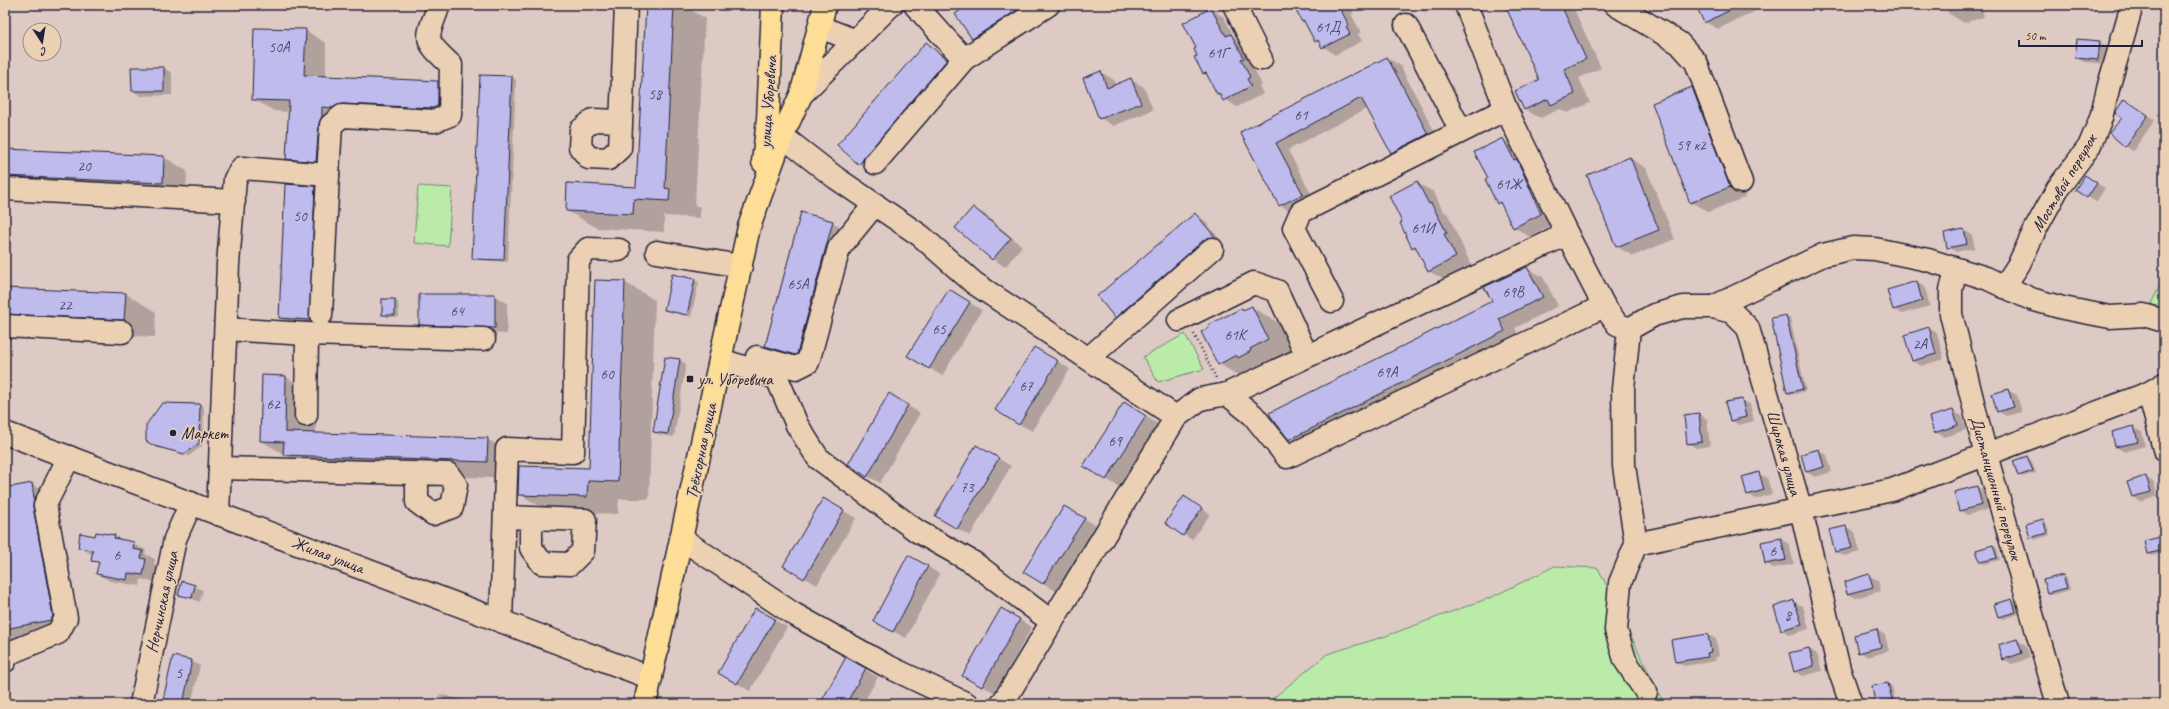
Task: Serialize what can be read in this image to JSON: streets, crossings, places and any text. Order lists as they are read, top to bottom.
{
  "streets": {
    "main road": ["улица Уборевича", "Трёхгорная улица"],
    "street": [
      "Мостовой переулок",
      "Широкая улица",
      "Дистанционный переулок",
      "Жилая улица",
      "Нерчинская улица"
    ]
  },
  "crossings": [
    ["улица Уборевича", "Трёхгорная улица"],
    ["Трёхгорная улица", "Жилая улица"],
    ["Жилая улица", "Нерчинская улица"]
  ],
  "places": {
    "transit": ["ул. Уборевича"],
    "other": ["Маркет"]
  },
  "house_numbers": [
    "61Д",
    "50А",
    "61Г",
    "58",
    "61",
    "59 к2",
    "20",
    "61Ж",
    "50",
    "61И",
    "65А",
    "69В",
    "22",
    "64",
    "65",
    "61К",
    "2А",
    "69А",
    "60",
    "67",
    "62",
    "69",
    "73",
    "6",
    "6",
    "8",
    "5"
  ],
  "scale_bar": "50 m",
  "north": "bottom"
}
